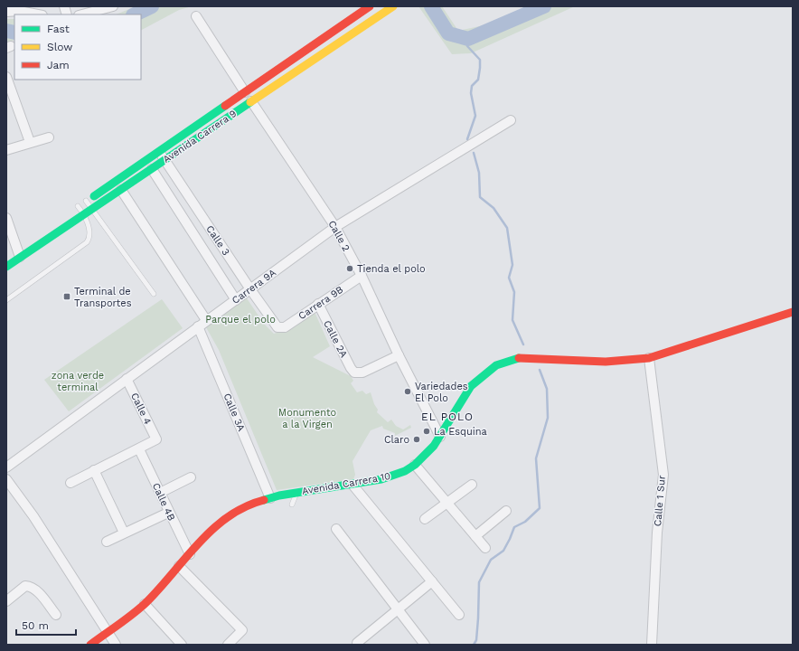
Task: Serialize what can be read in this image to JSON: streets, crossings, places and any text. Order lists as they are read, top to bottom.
{
  "streets": {
    "main road": ["Avenida Carrera 9", "Avenida Carrera 10"],
    "street": [
      "Calle 2",
      "Calle 3",
      "Carrera 9A",
      "Carrera 9B",
      "Calle 2A",
      "Calle 4",
      "Calle 3A",
      "Calle 1 Sur",
      "Calle 4B"
    ]
  },
  "crossings": [
    ["Avenida Carrera 9", "Calle 2"],
    ["Avenida Carrera 9", "Calle 3"],
    ["Calle 2", "Carrera 9A"],
    ["Calle 2", "Carrera 9B"],
    ["Calle 2", "Calle 2A"],
    ["Calle 2", "Avenida Carrera 10"],
    ["Calle 3", "Carrera 9A"],
    ["Calle 3", "Carrera 9B"],
    ["Carrera 9A", "Calle 4"],
    ["Carrera 9A", "Calle 3A"],
    ["Carrera 9B", "Calle 2A"],
    ["Calle 4", "Calle 4B"],
    ["Calle 3A", "Avenida Carrera 10"],
    ["Avenida Carrera 10", "Calle 1 Sur"],
    ["Avenida Carrera 10", "Calle 4B"]
  ],
  "districts": ["EL POLO"],
  "parks": ["Parque el polo", "zona verde terminal", "Monumento a la Virgen"],
  "places": {
    "other": [
      "Tienda el polo",
      "Variedades El Polo",
      "La Esquina",
      "Claro"
    ],
    "transit": ["Terminal de Transportes"]
  },
  "legend": ["Fast", "Slow", "Jam"],
  "scale_bar": "50 m"
}
